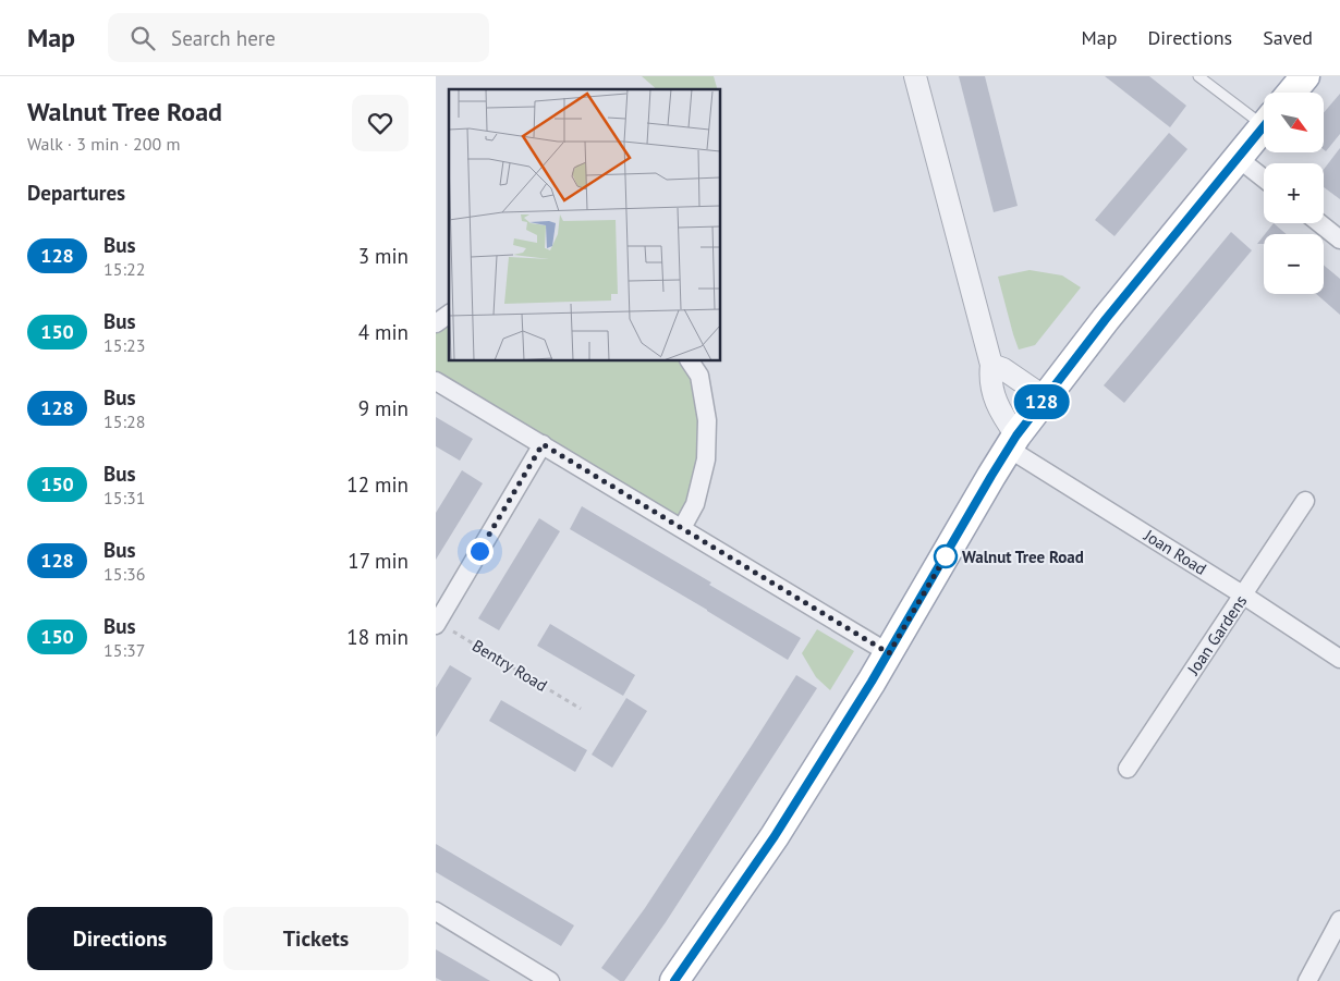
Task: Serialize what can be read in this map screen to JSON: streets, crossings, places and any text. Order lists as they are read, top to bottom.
{
  "streets": {
    "street": ["Joan Road", "Joan Gardens"],
    "path": ["Bentry Road"]
  },
  "crossings": [
    ["Joan Road", "Joan Gardens"]
  ],
  "places": ["Walnut Tree Road"],
  "lines": ["bus line 128"],
  "north": "bottom right",
  "page": {
    "header": "Map",
    "search": "Search here",
    "nav": ["Map", "Directions", "Saved"],
    "heading": [
      ["Walnut Tree Road", "Walk · 3 min · 200 m"],
      "Departures"
    ],
    "on_map": "128",
    "map_buttons": ["+", "−"],
    "list": [
      {
        "mark": "128",
        "name": "Bus",
        "note": "15:22",
        "value": "3 min"
      },
      {
        "mark": "150",
        "name": "Bus",
        "note": "15:23",
        "value": "4 min"
      },
      {
        "mark": "128",
        "name": "Bus",
        "note": "15:28",
        "value": "9 min"
      },
      {
        "mark": "150",
        "name": "Bus",
        "note": "15:31",
        "value": "12 min"
      },
      {
        "mark": "128",
        "name": "Bus",
        "note": "15:36",
        "value": "17 min"
      },
      {
        "mark": "150",
        "name": "Bus",
        "note": "15:37",
        "value": "18 min"
      }
    ],
    "buttons": ["Directions", "Tickets"]
  }
}
